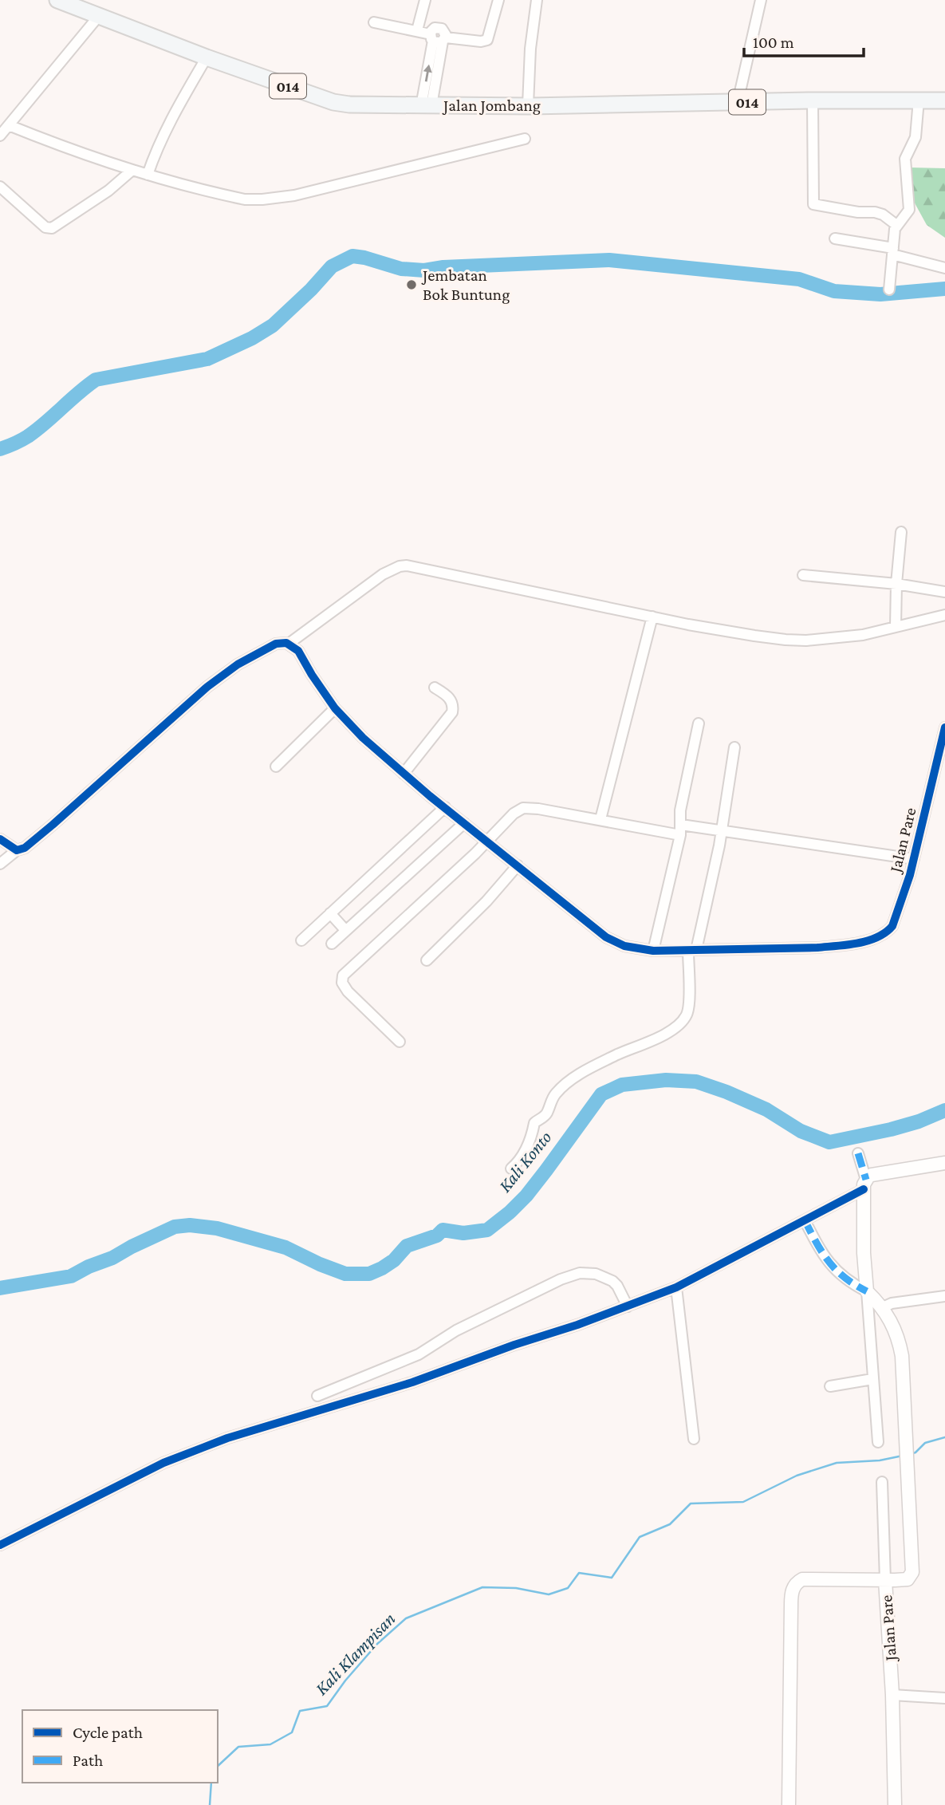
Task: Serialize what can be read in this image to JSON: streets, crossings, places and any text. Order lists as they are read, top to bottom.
{
  "streets": {
    "main road": ["014", "Jalan Jombang"],
    "street": ["Jalan Pare"]
  },
  "water": ["Kali Konto", "Kali Klampisan"],
  "places": ["Jembatan Bok Buntung"],
  "legend": ["Cycle path", "Path"],
  "scale_bar": "100 m"
}
